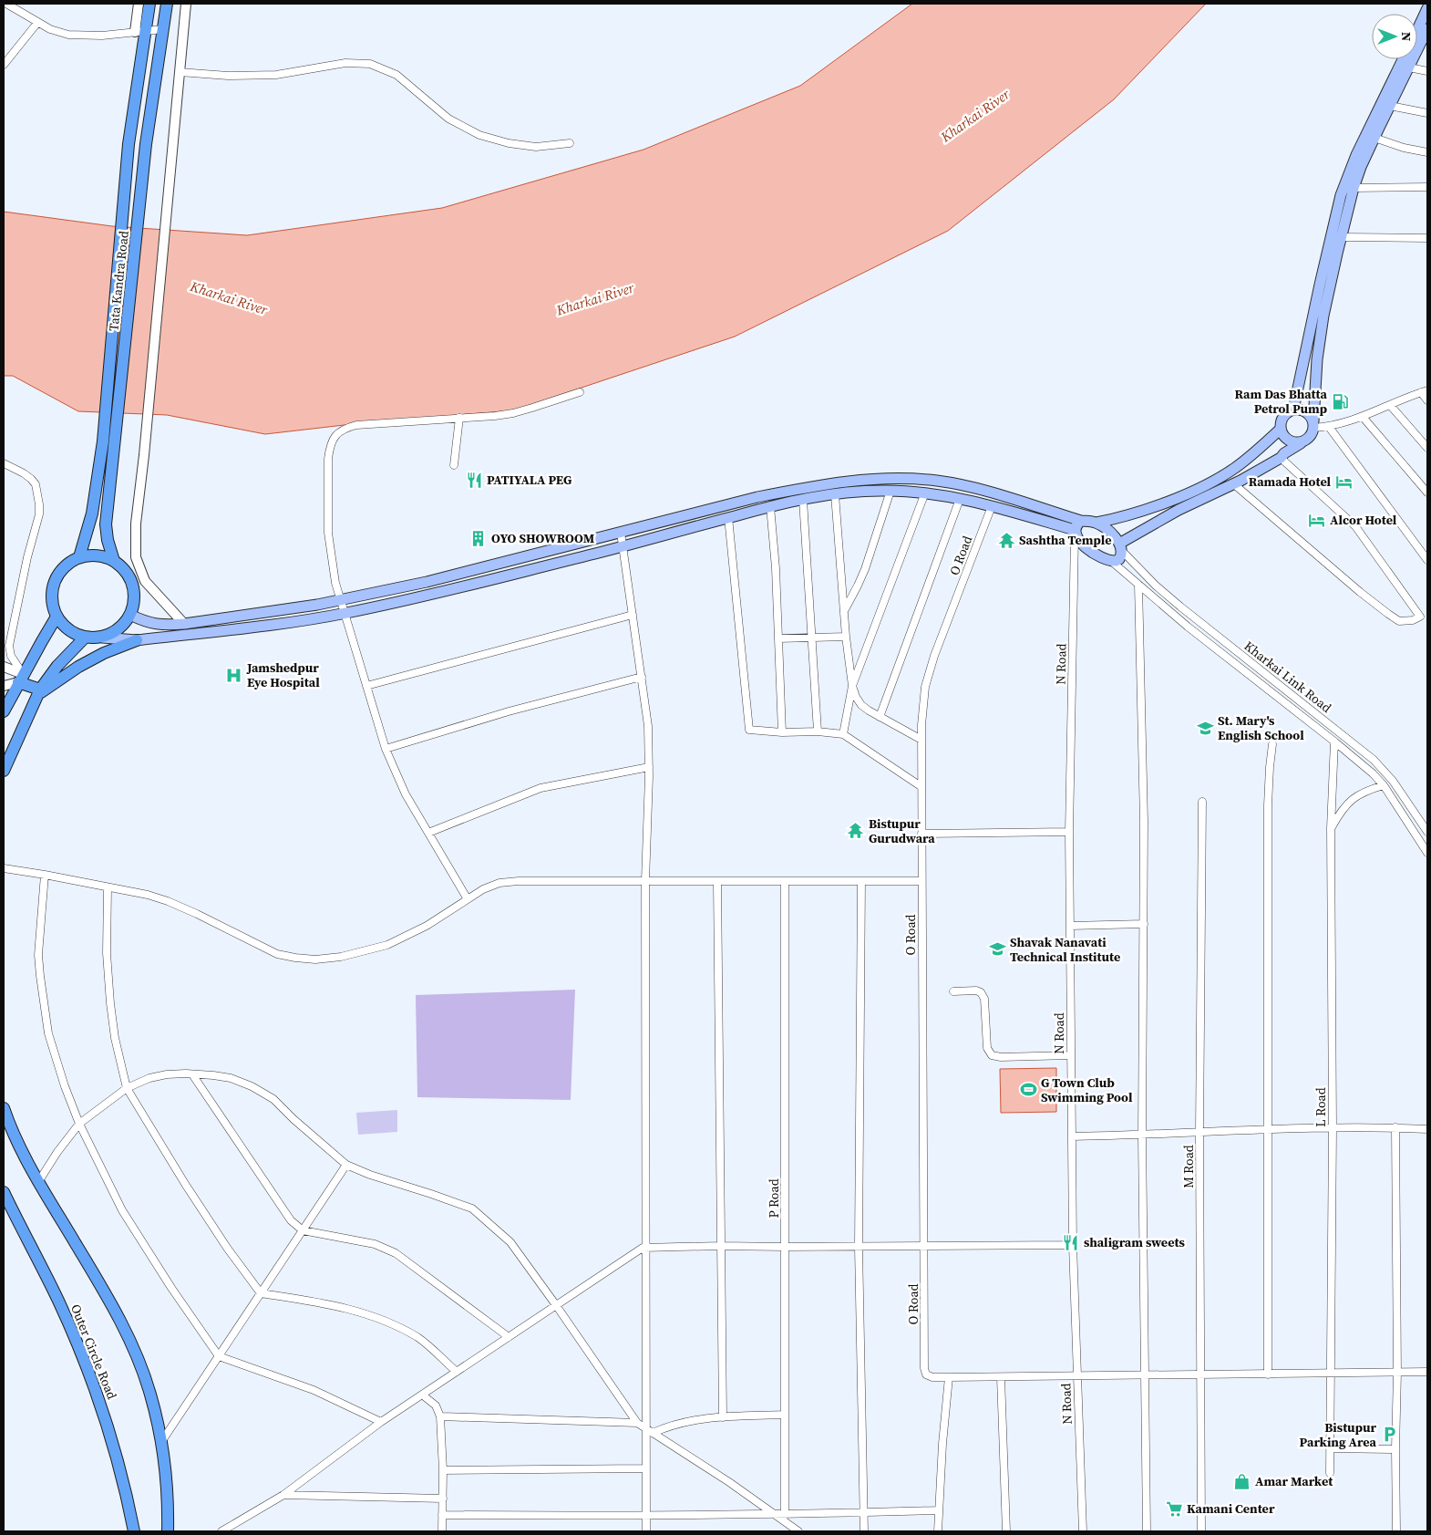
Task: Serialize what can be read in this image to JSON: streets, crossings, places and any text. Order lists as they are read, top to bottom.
{
  "streets": {
    "main road": ["Tata Kandra Road", "Outer Circle Road"],
    "street": [
      "O Road",
      "N Road",
      "Kharkai Link Road",
      "L Road",
      "M Road",
      "P Road"
    ]
  },
  "water": ["Kharkai River"],
  "places": {
    "fuel station": ["Ram Das Bhatta Petrol Pump"],
    "restaurant": ["PATIYALA PEG", "shaligram sweets"],
    "hotel": ["Ramada Hotel", "Alcor Hotel"],
    "building": ["OYO SHOWROOM"],
    "temple": ["Sashtha Temple", "Bistupur Gurudwara"],
    "hospital": ["Jamshedpur Eye Hospital"],
    "school or university": ["St. Mary's English School", "Shavak Nanavati Technical Institute"],
    "sports": ["G Town Club Swimming Pool"],
    "parking": ["Bistupur Parking Area"],
    "shop": ["Amar Market"],
    "supermarket": ["Kamani Center"]
  },
  "north": "right"
}
